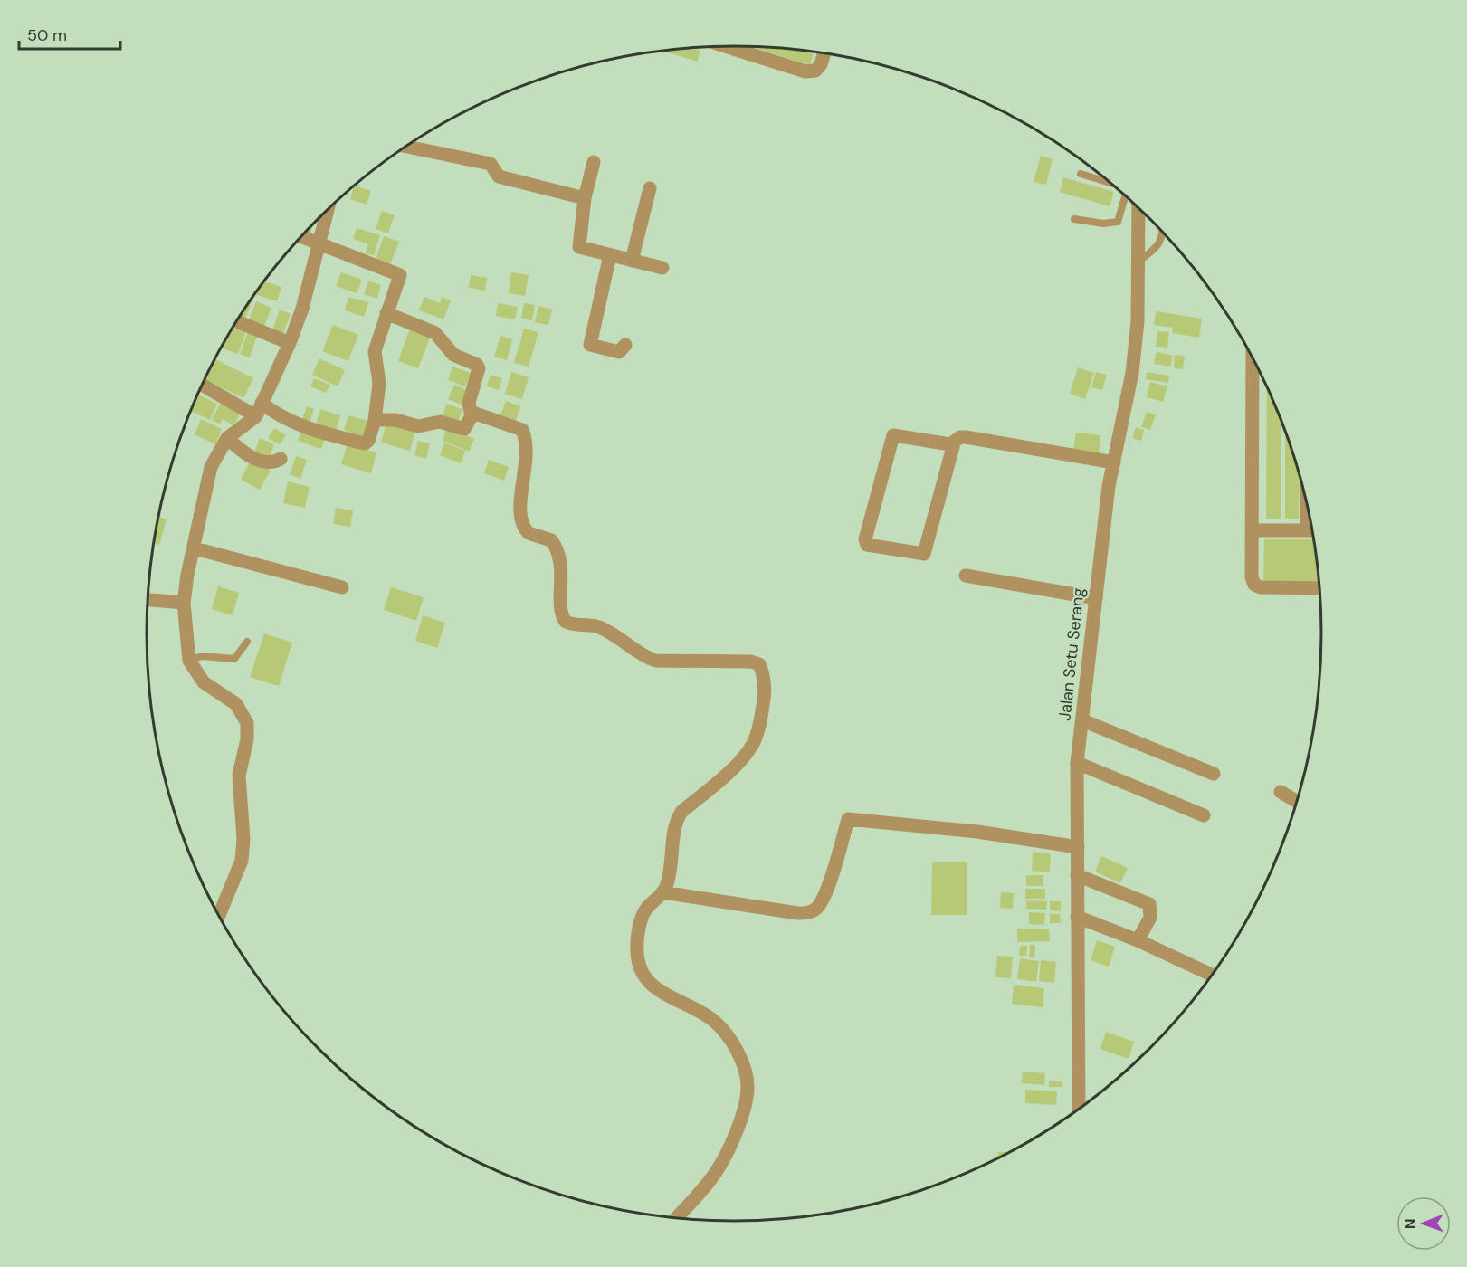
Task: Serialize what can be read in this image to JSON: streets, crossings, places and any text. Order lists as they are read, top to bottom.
{
  "streets": {
    "street": ["Jalan Setu Serang"]
  },
  "scale_bar": "50 m",
  "north": "left"
}
